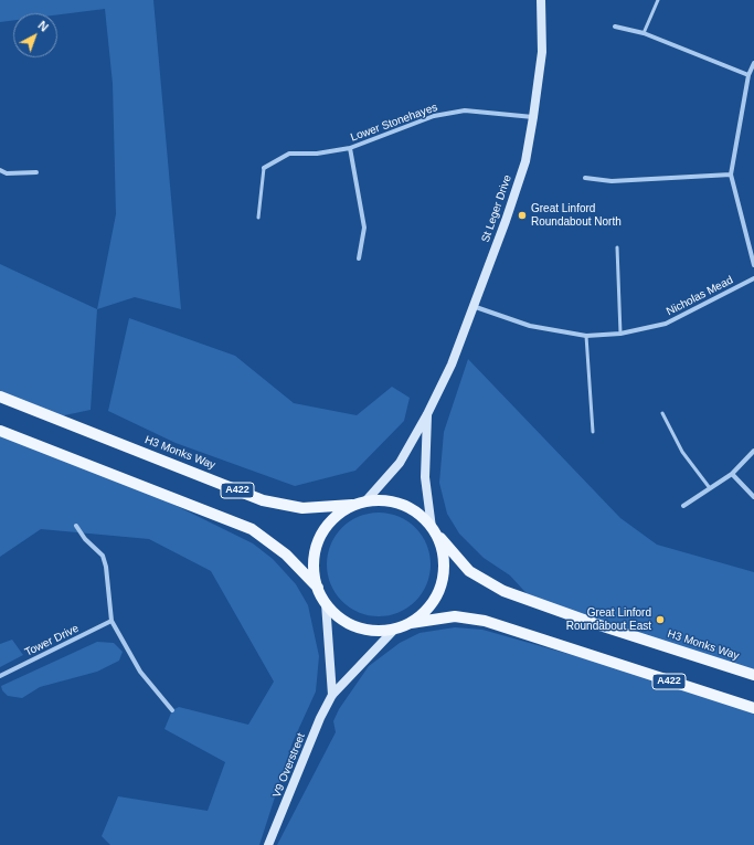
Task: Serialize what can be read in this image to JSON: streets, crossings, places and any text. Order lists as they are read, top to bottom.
{
  "streets": {
    "main road": ["H3 Monks Way", "A422"],
    "street": [
      "Lower Stonehayes",
      "St Leger Drive",
      "Nicholas Mead",
      "Tower Drive",
      "V9 Overstreet"
    ]
  },
  "crossings": [
    ["Lower Stonehayes", "St Leger Drive"],
    ["St Leger Drive", "Nicholas Mead"],
    ["St Leger Drive", "H3 Monks Way"],
    ["St Leger Drive", "A422"],
    ["St Leger Drive", "V9 Overstreet"],
    ["H3 Monks Way", "A422"],
    ["H3 Monks Way", "V9 Overstreet"],
    ["A422", "V9 Overstreet"]
  ],
  "places": ["Great Linford Roundabout North", "Great Linford Roundabout East"],
  "north": "top right"
}
